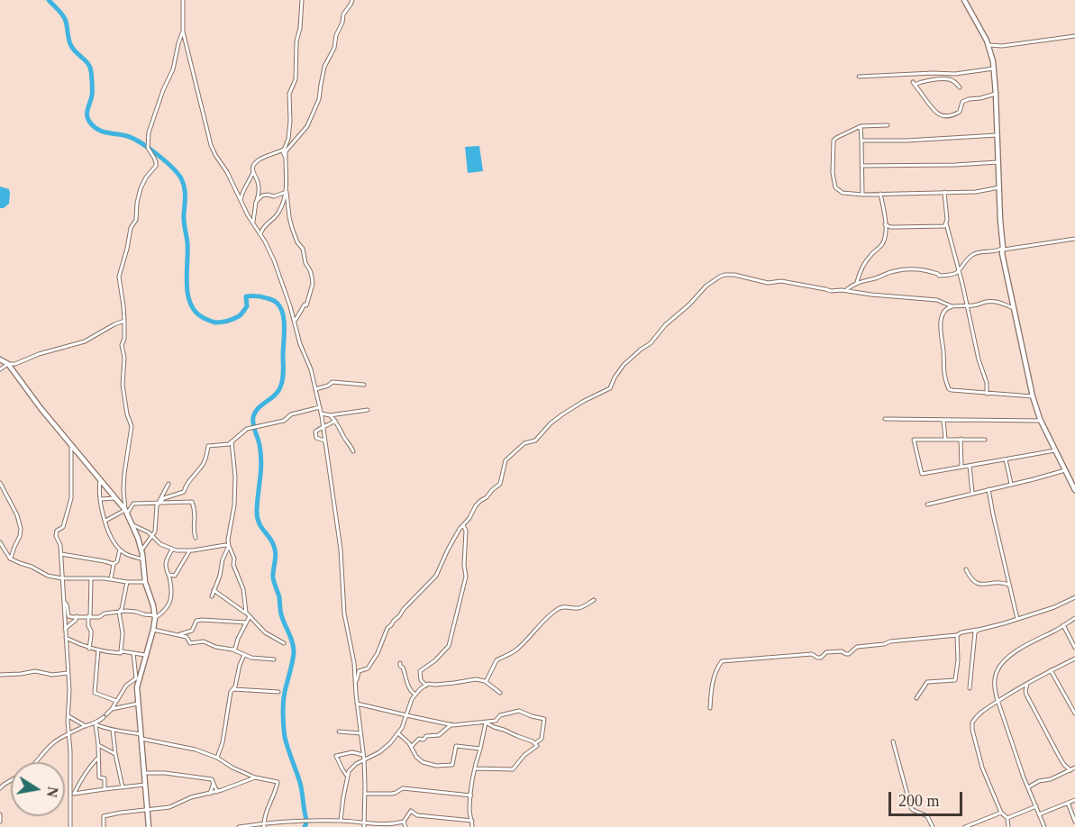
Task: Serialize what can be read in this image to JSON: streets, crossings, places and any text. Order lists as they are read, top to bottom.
{
  "scale_bar": "200 m",
  "north": "right"
}
